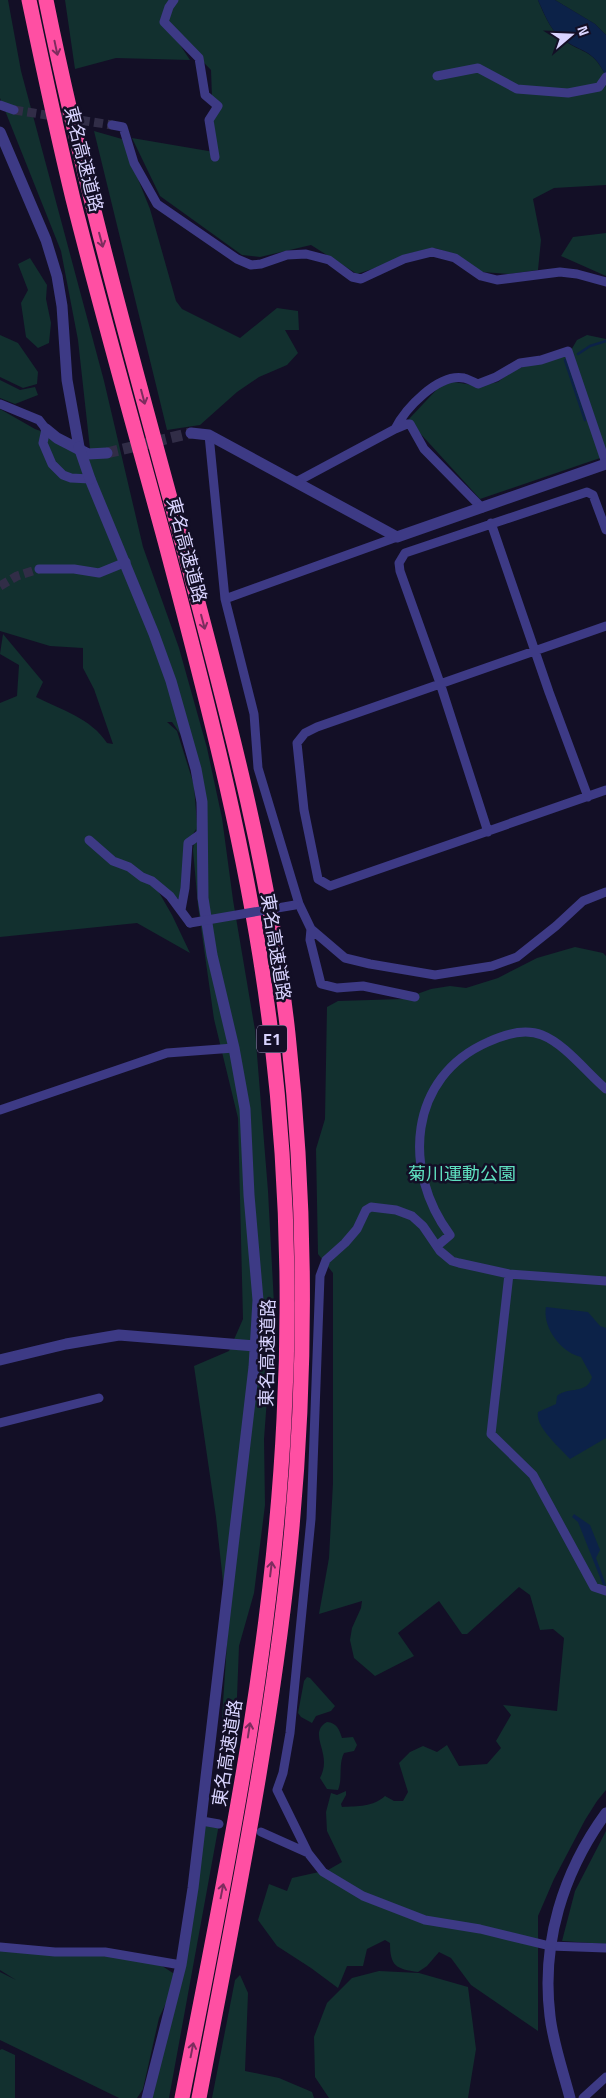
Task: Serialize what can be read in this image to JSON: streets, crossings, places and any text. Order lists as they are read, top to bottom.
{
  "streets": {
    "highway": ["東名高速道路", "E1"]
  },
  "parks": ["菊川運動公園"],
  "north": "right"
}
